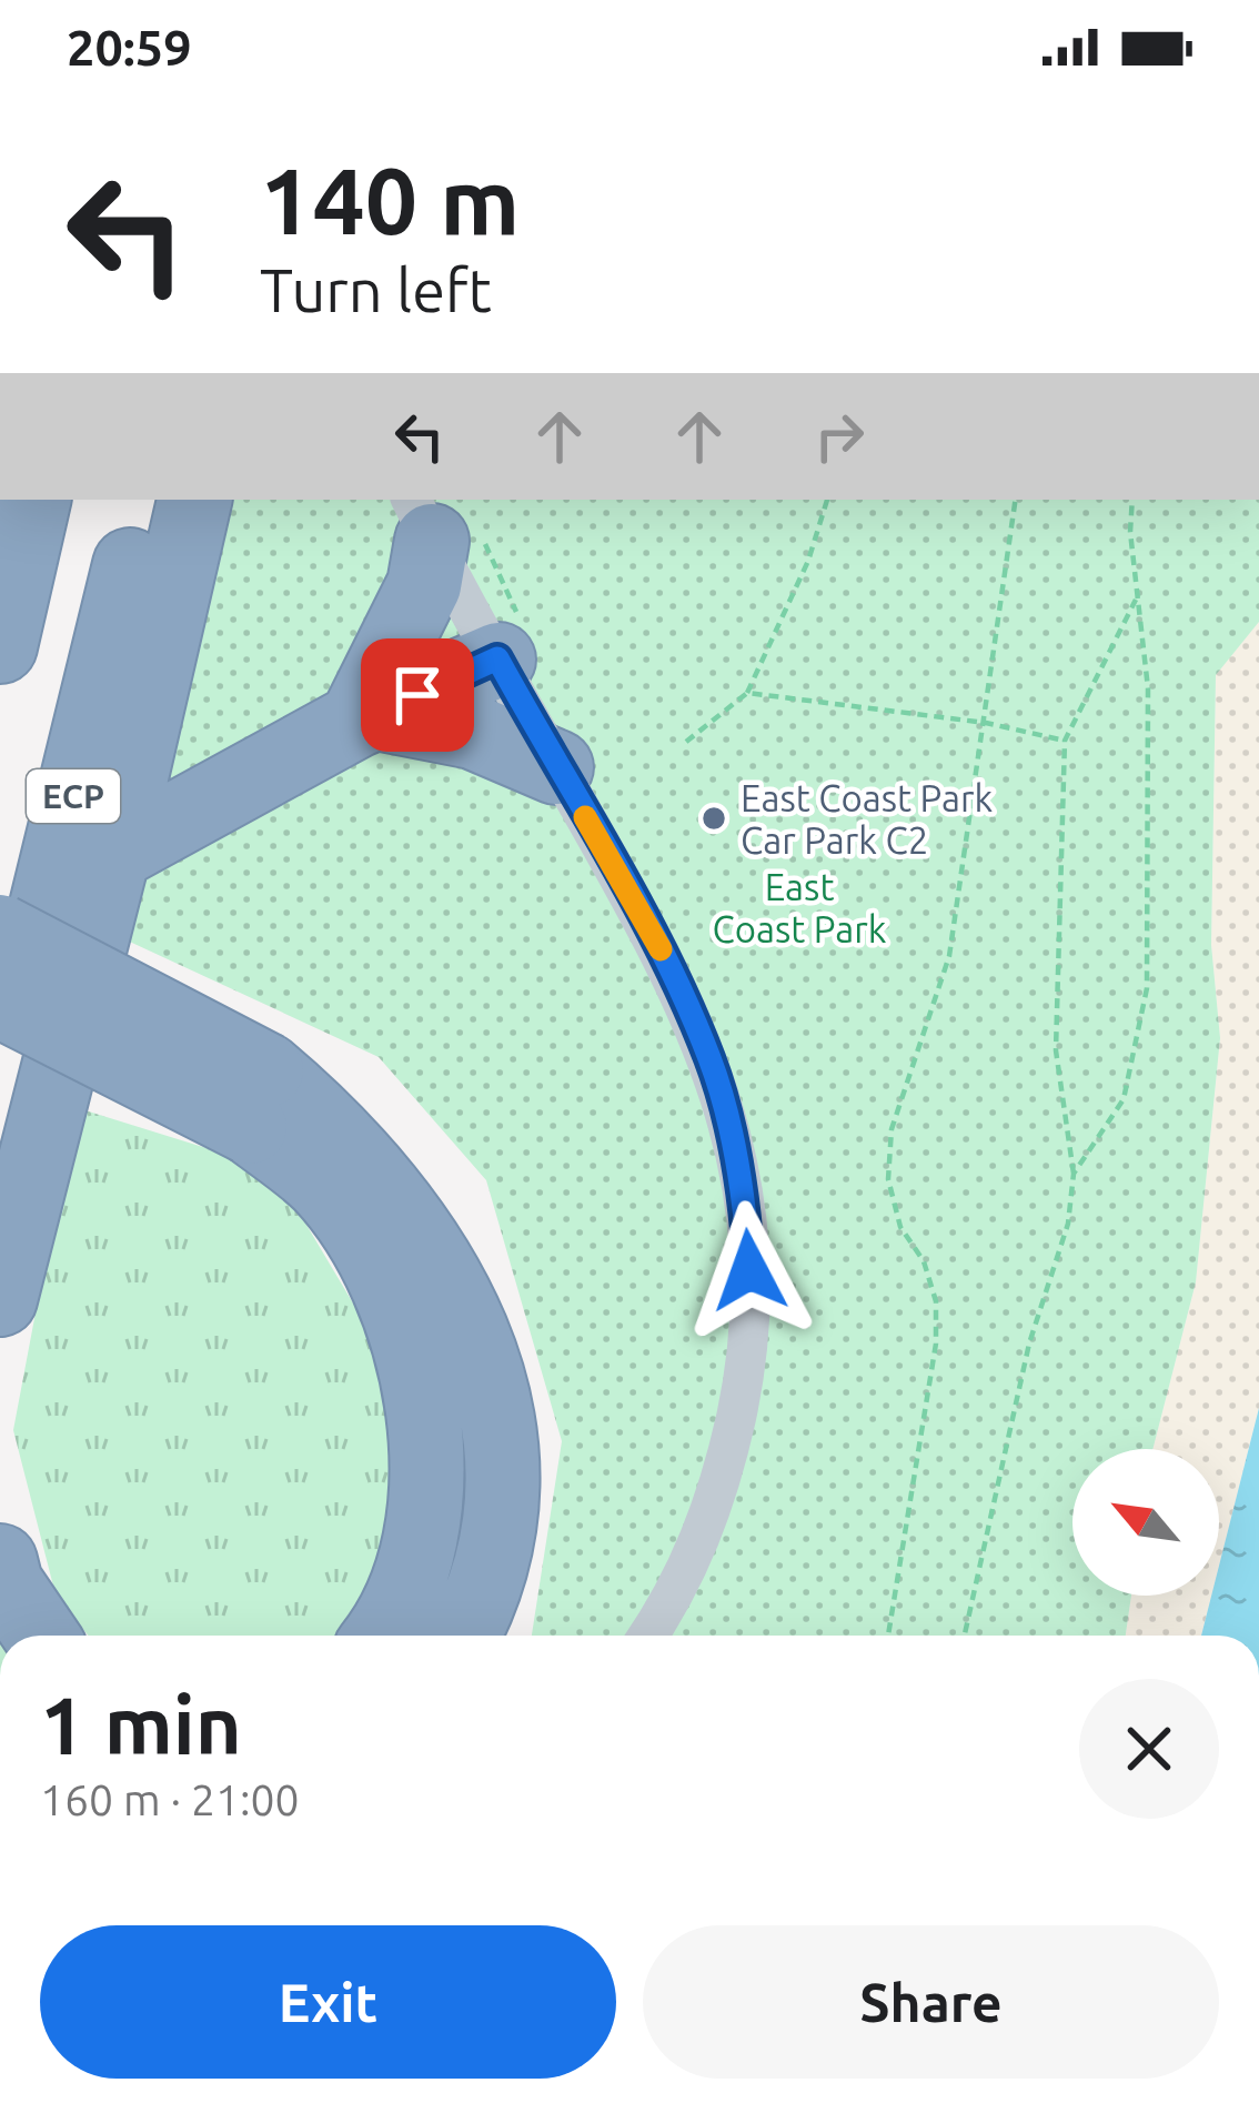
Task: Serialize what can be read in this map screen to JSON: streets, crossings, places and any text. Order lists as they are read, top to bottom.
{
  "streets": {
    "highway": ["ECP"]
  },
  "parks": ["East Coast Park"],
  "places": ["East Coast Park Car Park C2"],
  "north": "top left",
  "page": {
    "status": "20:59",
    "turn": ["140 m", "Turn left"],
    "heading": ["1 min", "160 m · 21:00"],
    "buttons": ["Exit", "Share"]
  }
}
